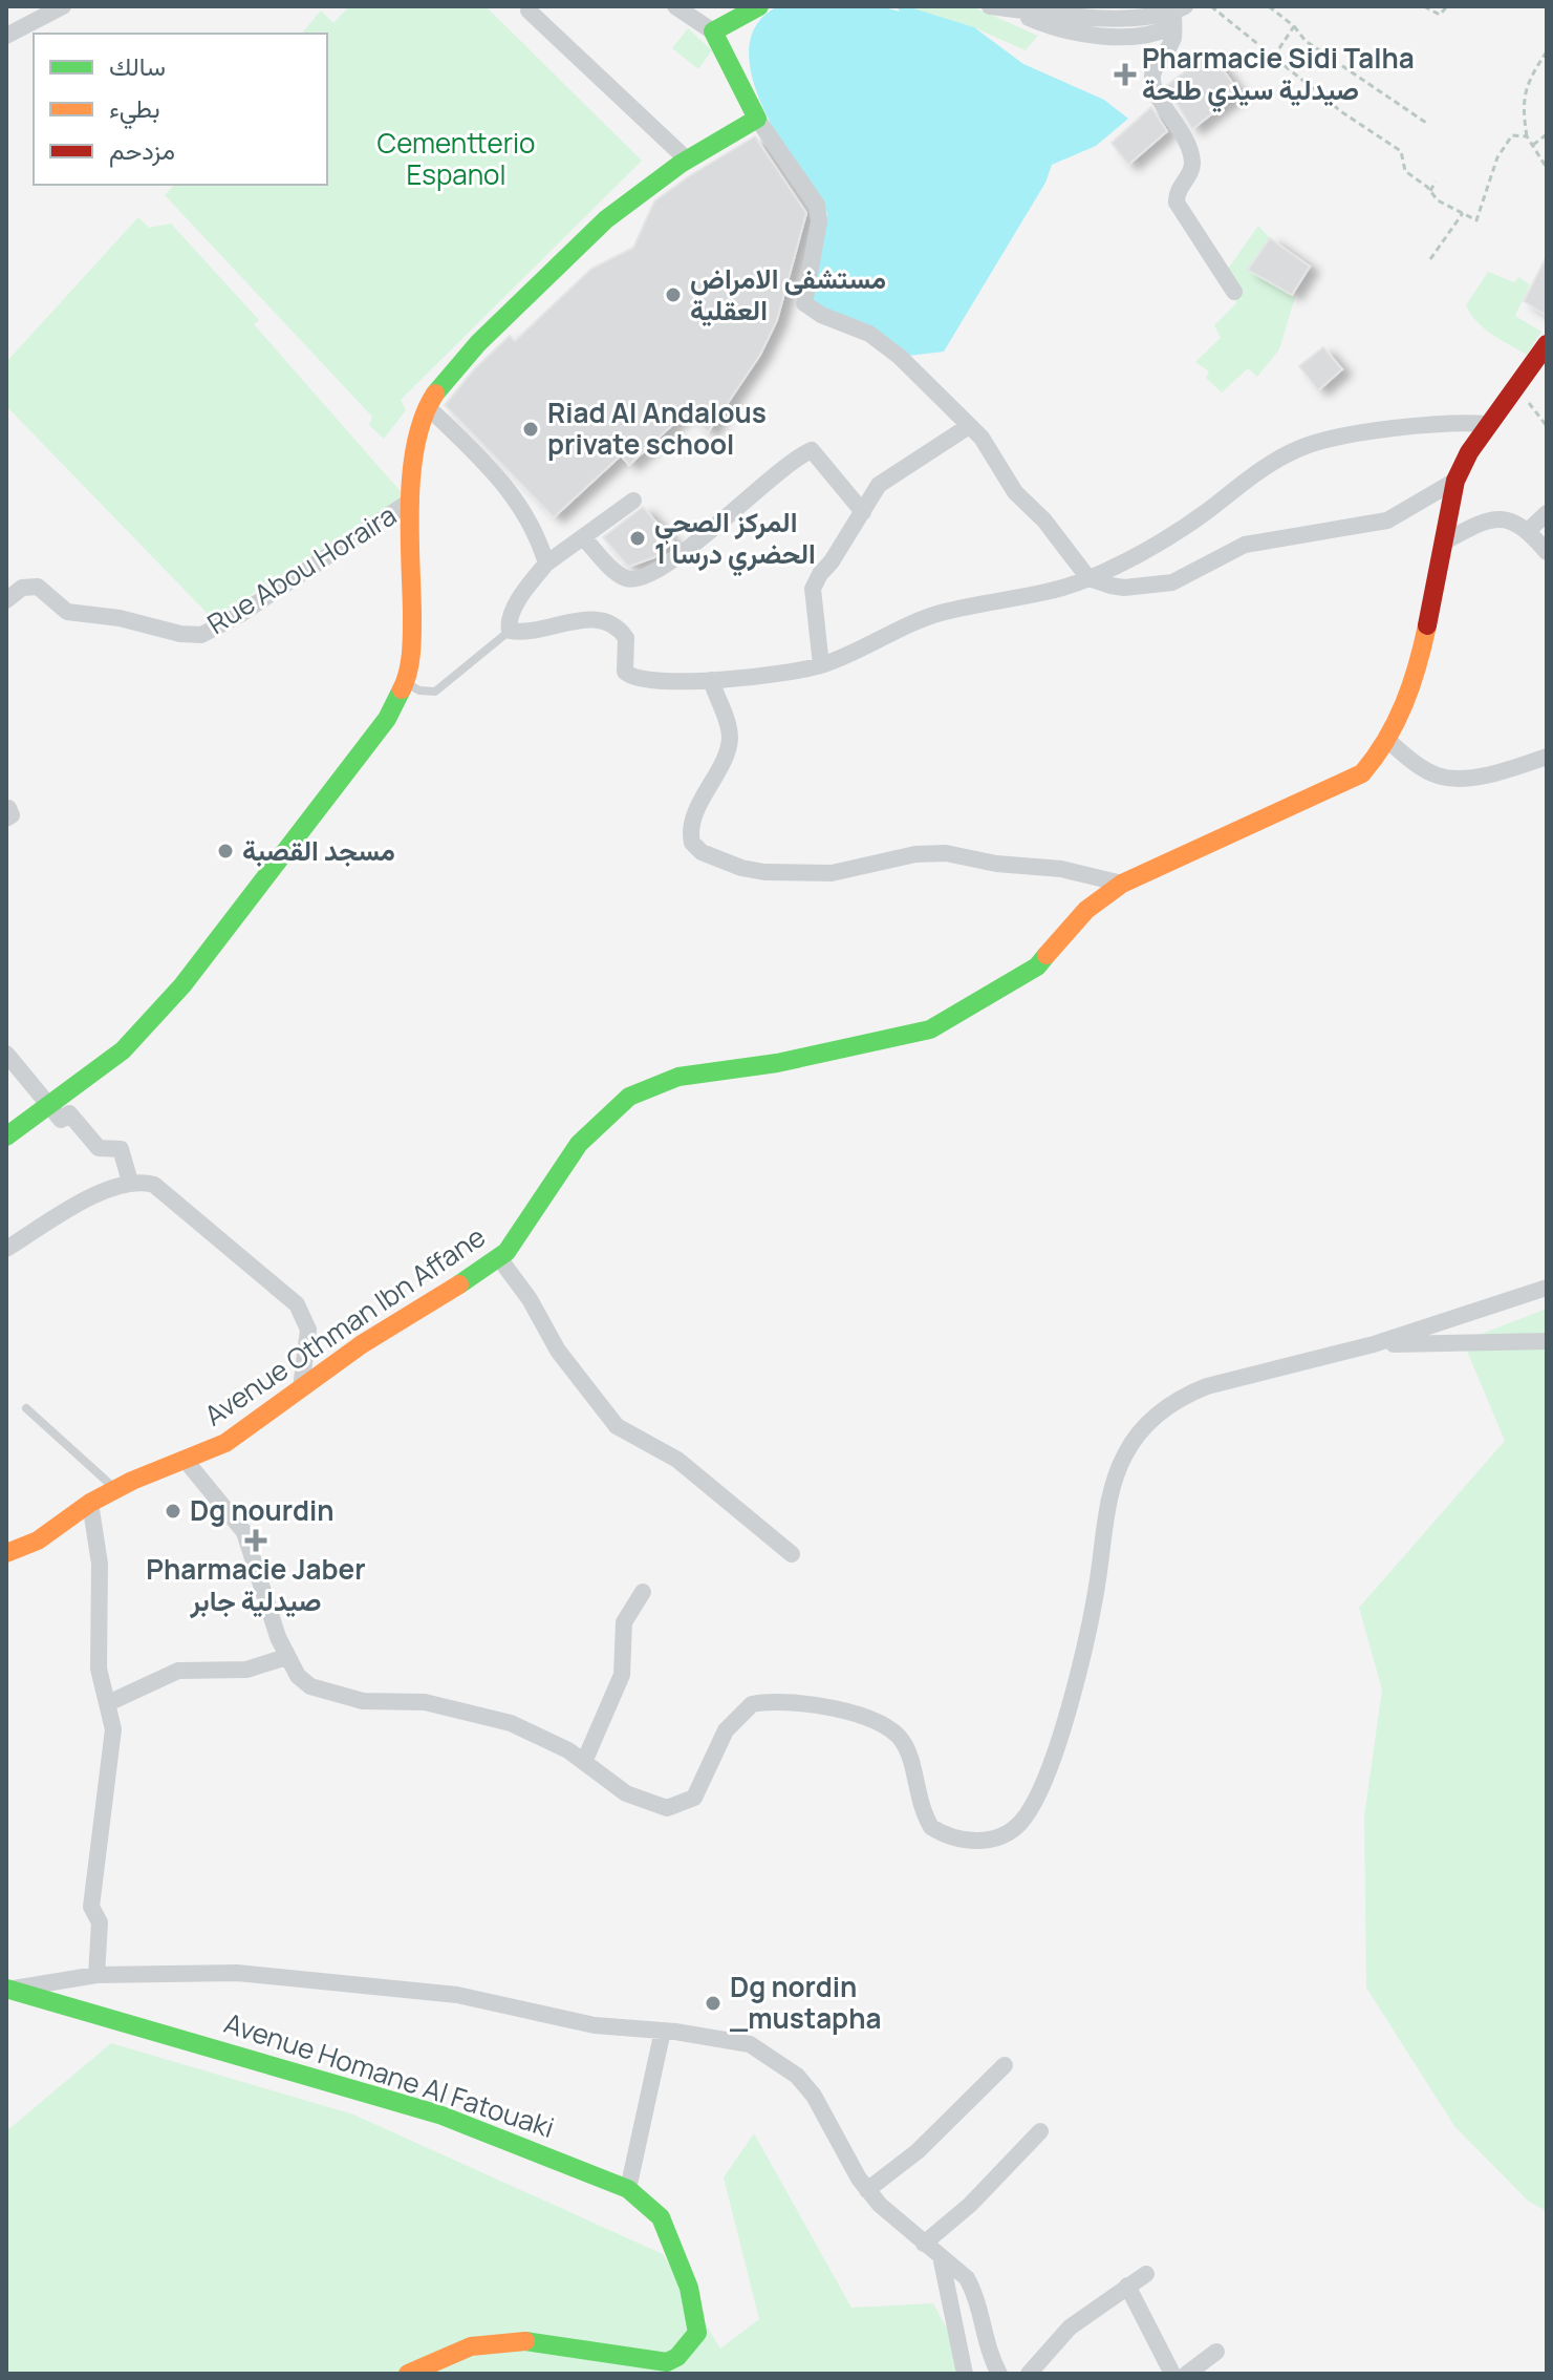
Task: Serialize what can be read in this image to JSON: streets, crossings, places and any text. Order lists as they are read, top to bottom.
{
  "streets": {
    "street": ["Rue Abou Horaira", "Avenue Othman Ibn Affane", "Avenue Homane Al Fatouaki"]
  },
  "parks": ["Cementterio Espanol"],
  "places": {
    "health": ["Pharmacie Sidi Talha صيدلية سيدي طلحة", "Pharmacie Jaber صيدلية جابر"],
    "other": [
      "مستشفى الامراض العقلية",
      "Riad Al Andalous private school",
      "المركز الصحي الحضري درسا 1",
      "مسجد القصبة",
      "Dg nourdin",
      "Dg nordin _mustapha"
    ]
  },
  "legend": ["سالك", "بطيء", "مزدحم"]
}
